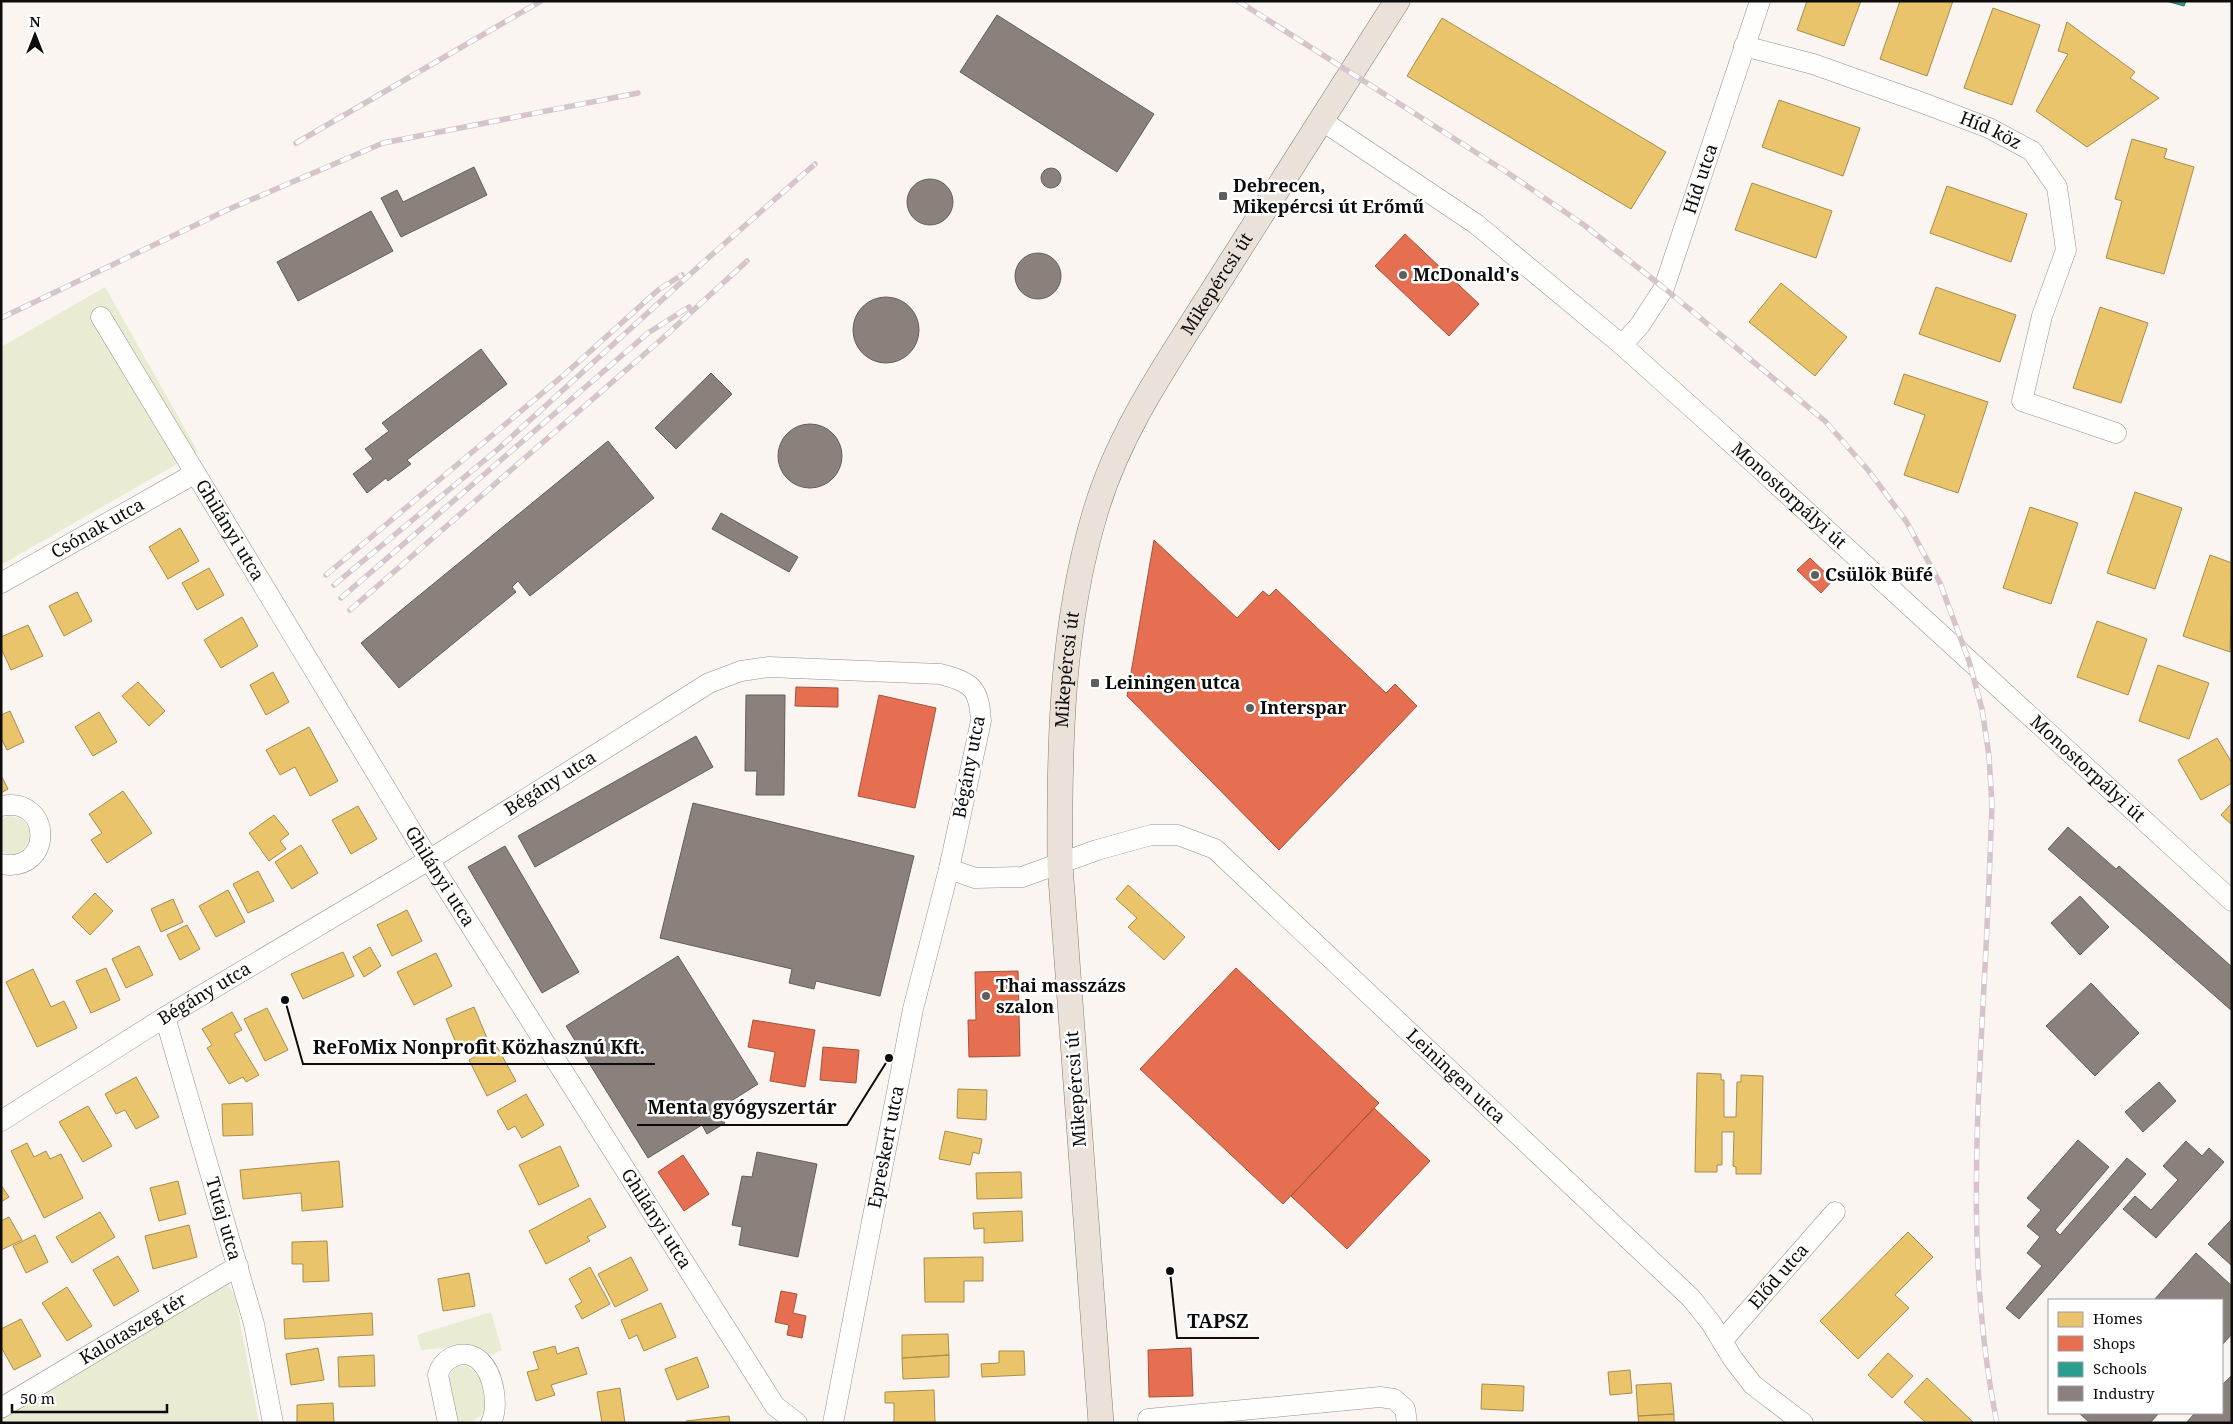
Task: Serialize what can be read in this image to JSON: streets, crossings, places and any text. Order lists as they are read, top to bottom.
{
  "streets": {
    "main road": ["Mikepércsi út"],
    "street": [
      "Híd köz",
      "Híd utca",
      "Monostorpályi út",
      "Csónak utca",
      "Ghilányi utca",
      "Bégány utca",
      "Leiningen utca",
      "Epreskert utca",
      "Tutaj utca",
      "Előd utca",
      "Kalotaszeg tér"
    ]
  },
  "crossings": [
    ["Híd köz", "Híd utca"],
    ["Híd utca", "Monostorpályi út"],
    ["Mikepércsi út", "Monostorpályi út"],
    ["Mikepércsi út", "Leiningen utca"],
    ["Csónak utca", "Ghilányi utca"],
    ["Ghilányi utca", "Bégány utca"],
    ["Bégány utca", "Epreskert utca"],
    ["Bégány utca", "Tutaj utca"],
    ["Leiningen utca", "Előd utca"],
    ["Tutaj utca", "Kalotaszeg tér"]
  ],
  "places": {
    "transit": ["Debrecen, Mikepércsi út Erőmű", "Leiningen utca"],
    "other": [
      "McDonald's",
      "Csülök Büfé",
      "Interspar",
      "Thai masszázs szalon",
      "ReFoMix Nonprofit Közhasznú Kft.",
      "Menta gyógyszertár",
      "TAPSZ"
    ]
  },
  "legend": [
    "Homes",
    "Shops",
    "Schools",
    "Industry"
  ],
  "scale_bar": "50 m",
  "north": "top"
}
